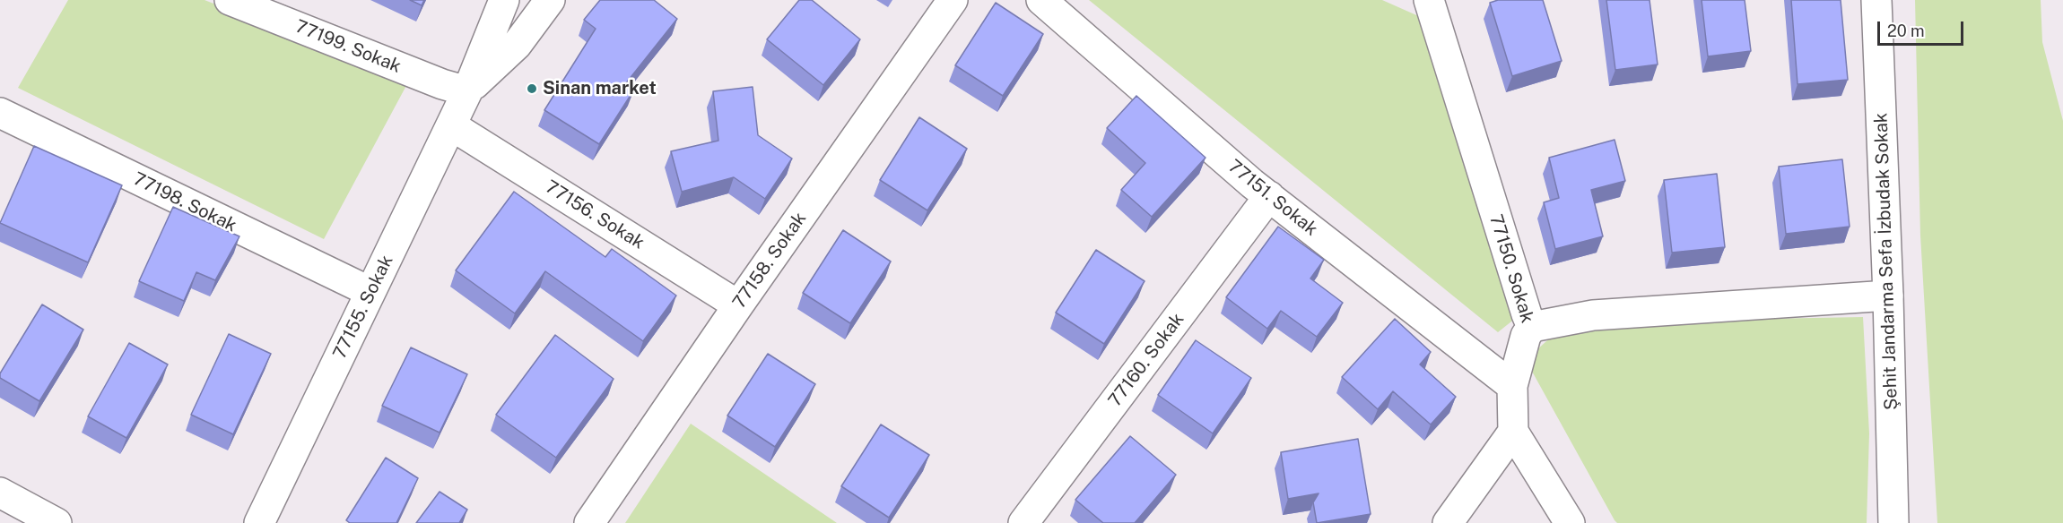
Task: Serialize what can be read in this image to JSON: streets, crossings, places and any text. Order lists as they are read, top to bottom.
{
  "streets": {
    "street": [
      "77199. Sokak",
      "77151. Sokak",
      "77198. Sokak",
      "77156. Sokak",
      "77158. Sokak",
      "Şehit Jandarma Sefa İzbudak Sokak",
      "77150. Sokak",
      "77155. Sokak",
      "77160. Sokak"
    ]
  },
  "crossings": [
    ["77199. Sokak", "77155. Sokak"],
    ["77151. Sokak", "77150. Sokak"],
    ["77151. Sokak", "77160. Sokak"],
    ["77198. Sokak", "77155. Sokak"],
    ["77156. Sokak", "77158. Sokak"],
    ["77156. Sokak", "77155. Sokak"]
  ],
  "places": ["Sinan market"],
  "scale_bar": "20 m"
}
